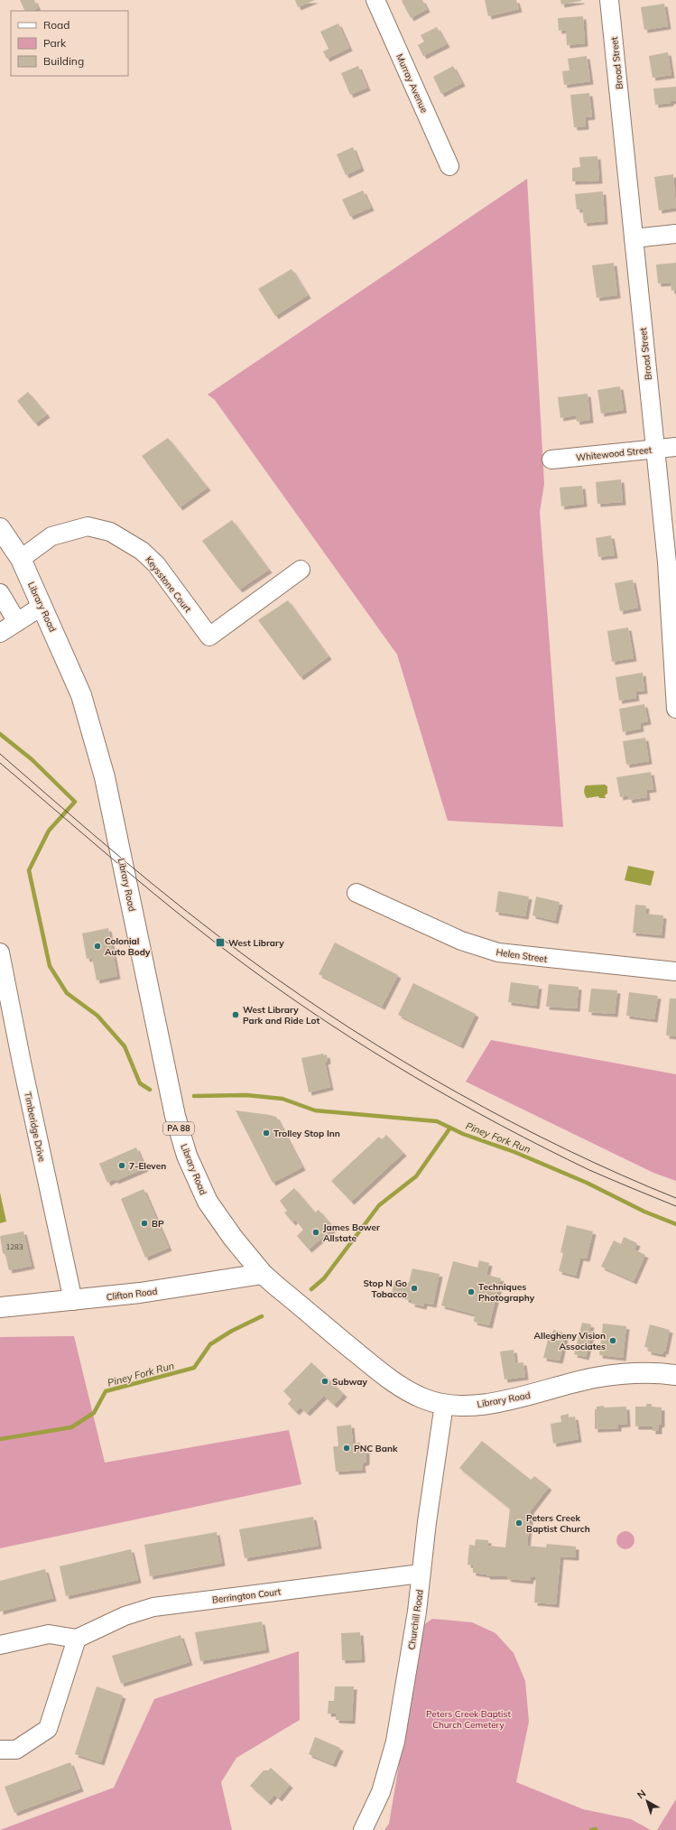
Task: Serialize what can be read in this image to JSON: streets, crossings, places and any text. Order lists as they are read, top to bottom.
{
  "streets": {
    "main road": ["Library Road", "PA 88", "Clifton Road"],
    "street": [
      "Broad Street",
      "Murray Avenue",
      "Whitewood Street",
      "Keysstone Court",
      "Helen Street",
      "Timberidge Drive",
      "Berrington Court",
      "Churchill Road"
    ]
  },
  "crossings": [
    ["Broad Street", "Whitewood Street"],
    ["Keysstone Court", "Library Road"],
    ["Library Road", "Clifton Road"],
    ["Library Road", "Churchill Road"],
    ["Timberidge Drive", "Clifton Road"],
    ["Berrington Court", "Churchill Road"]
  ],
  "water": ["Piney Fork Run"],
  "parks": ["Peters Creek Baptist Church Cemetery"],
  "places": {
    "transit": ["West Library"],
    "other": [
      "Colonial Auto Body",
      "West Library Park and Ride Lot",
      "Trolley Stop Inn",
      "7-Eleven",
      "BP",
      "James Bower Allstate",
      "Stop N Go Tobacco",
      "Techniques Photography",
      "Allegheny Vision Associates",
      "Subway",
      "PNC Bank",
      "Peters Creek Baptist Church"
    ]
  },
  "house_numbers": ["1283"],
  "legend": ["Road", "Park", "Building"],
  "north": "top left"
}
